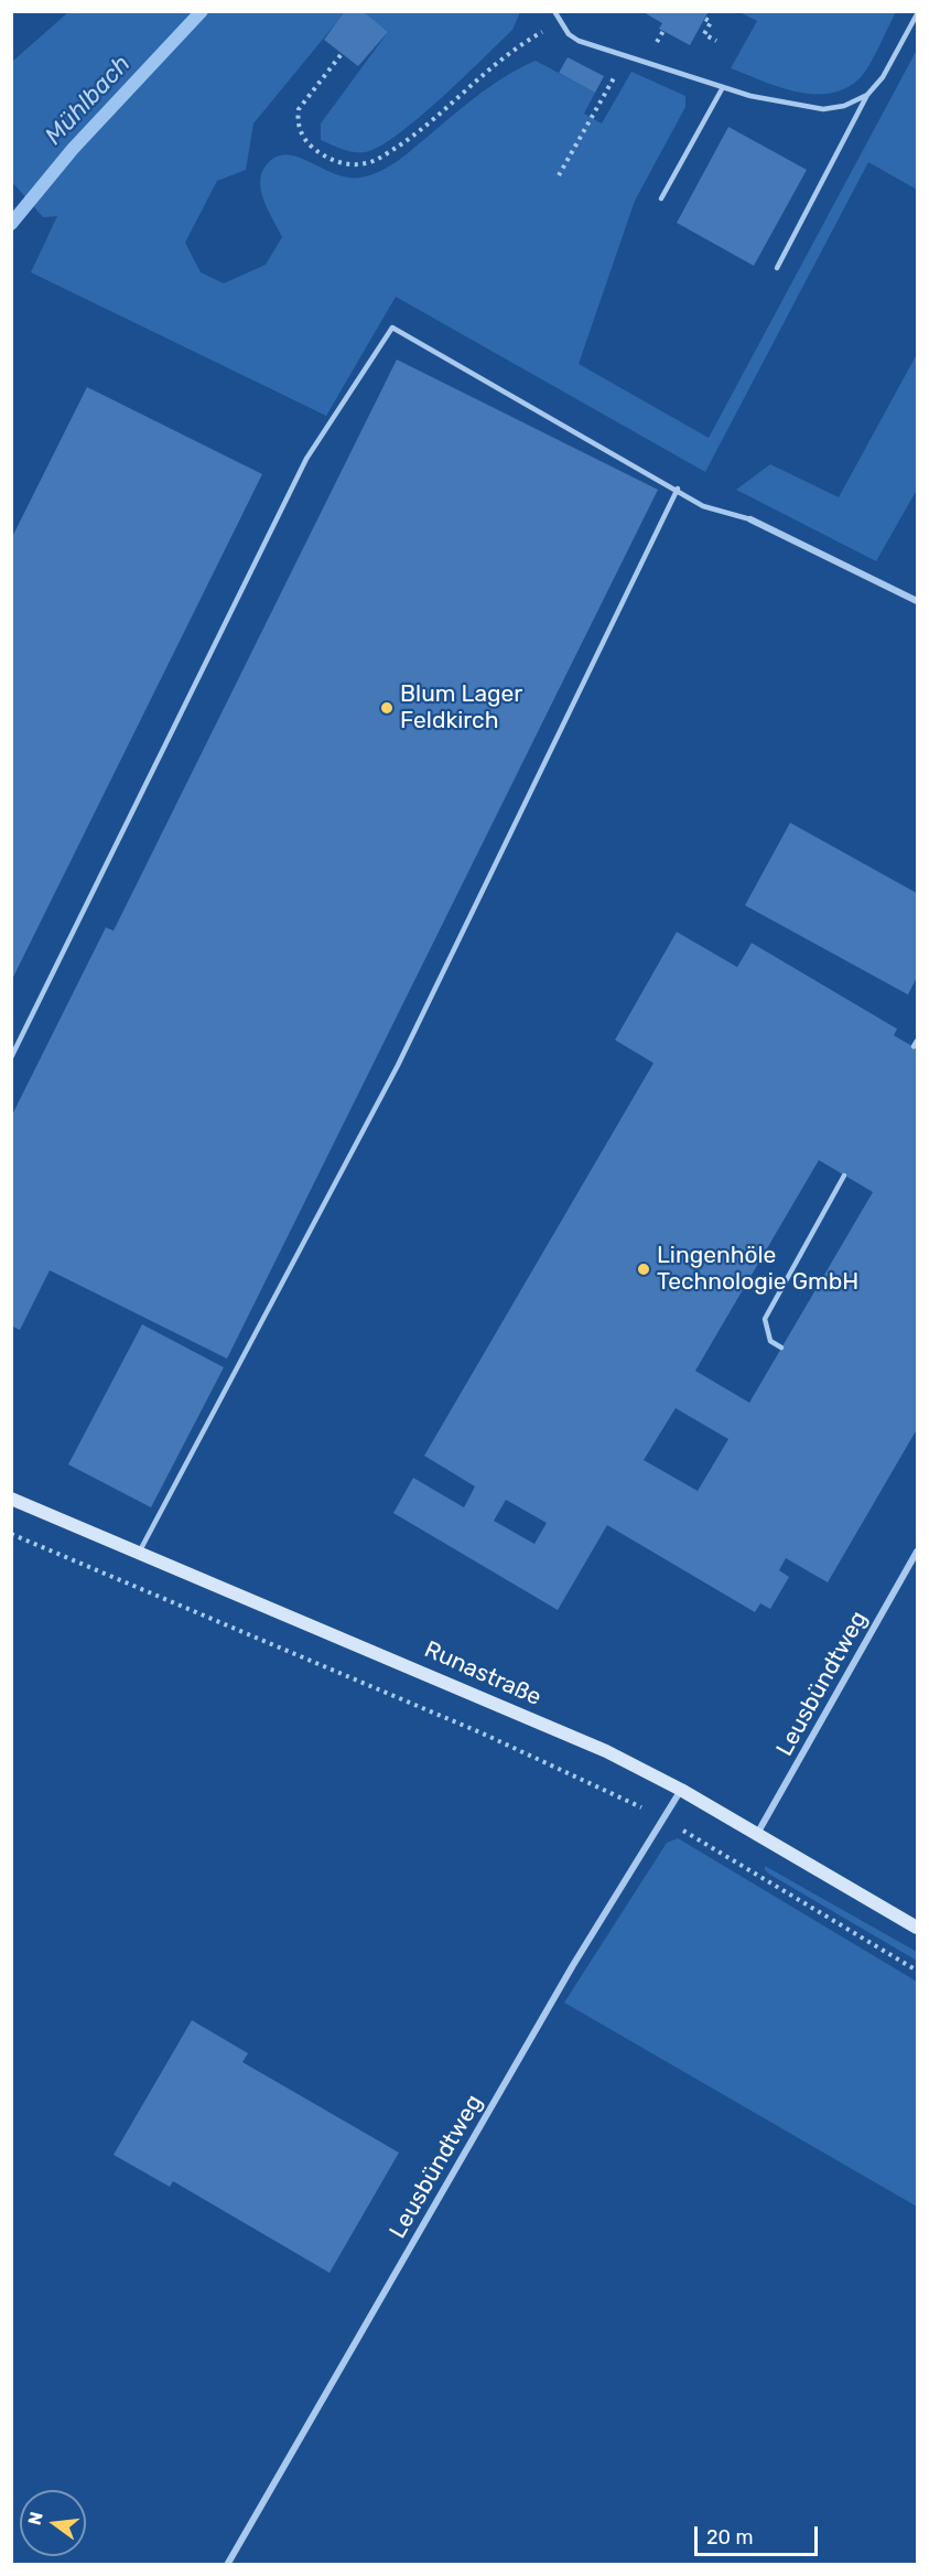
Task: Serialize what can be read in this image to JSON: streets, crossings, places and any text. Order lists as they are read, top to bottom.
{
  "streets": {
    "street": ["Runastraße", "Leusbündtweg"]
  },
  "crossings": [
    ["Runastraße", "Leusbündtweg"]
  ],
  "water": ["Mühlbach"],
  "places": ["Blum Lager Feldkirch", "Lingenhöle Technologie GmbH"],
  "scale_bar": "20 m",
  "north": "left"
}
